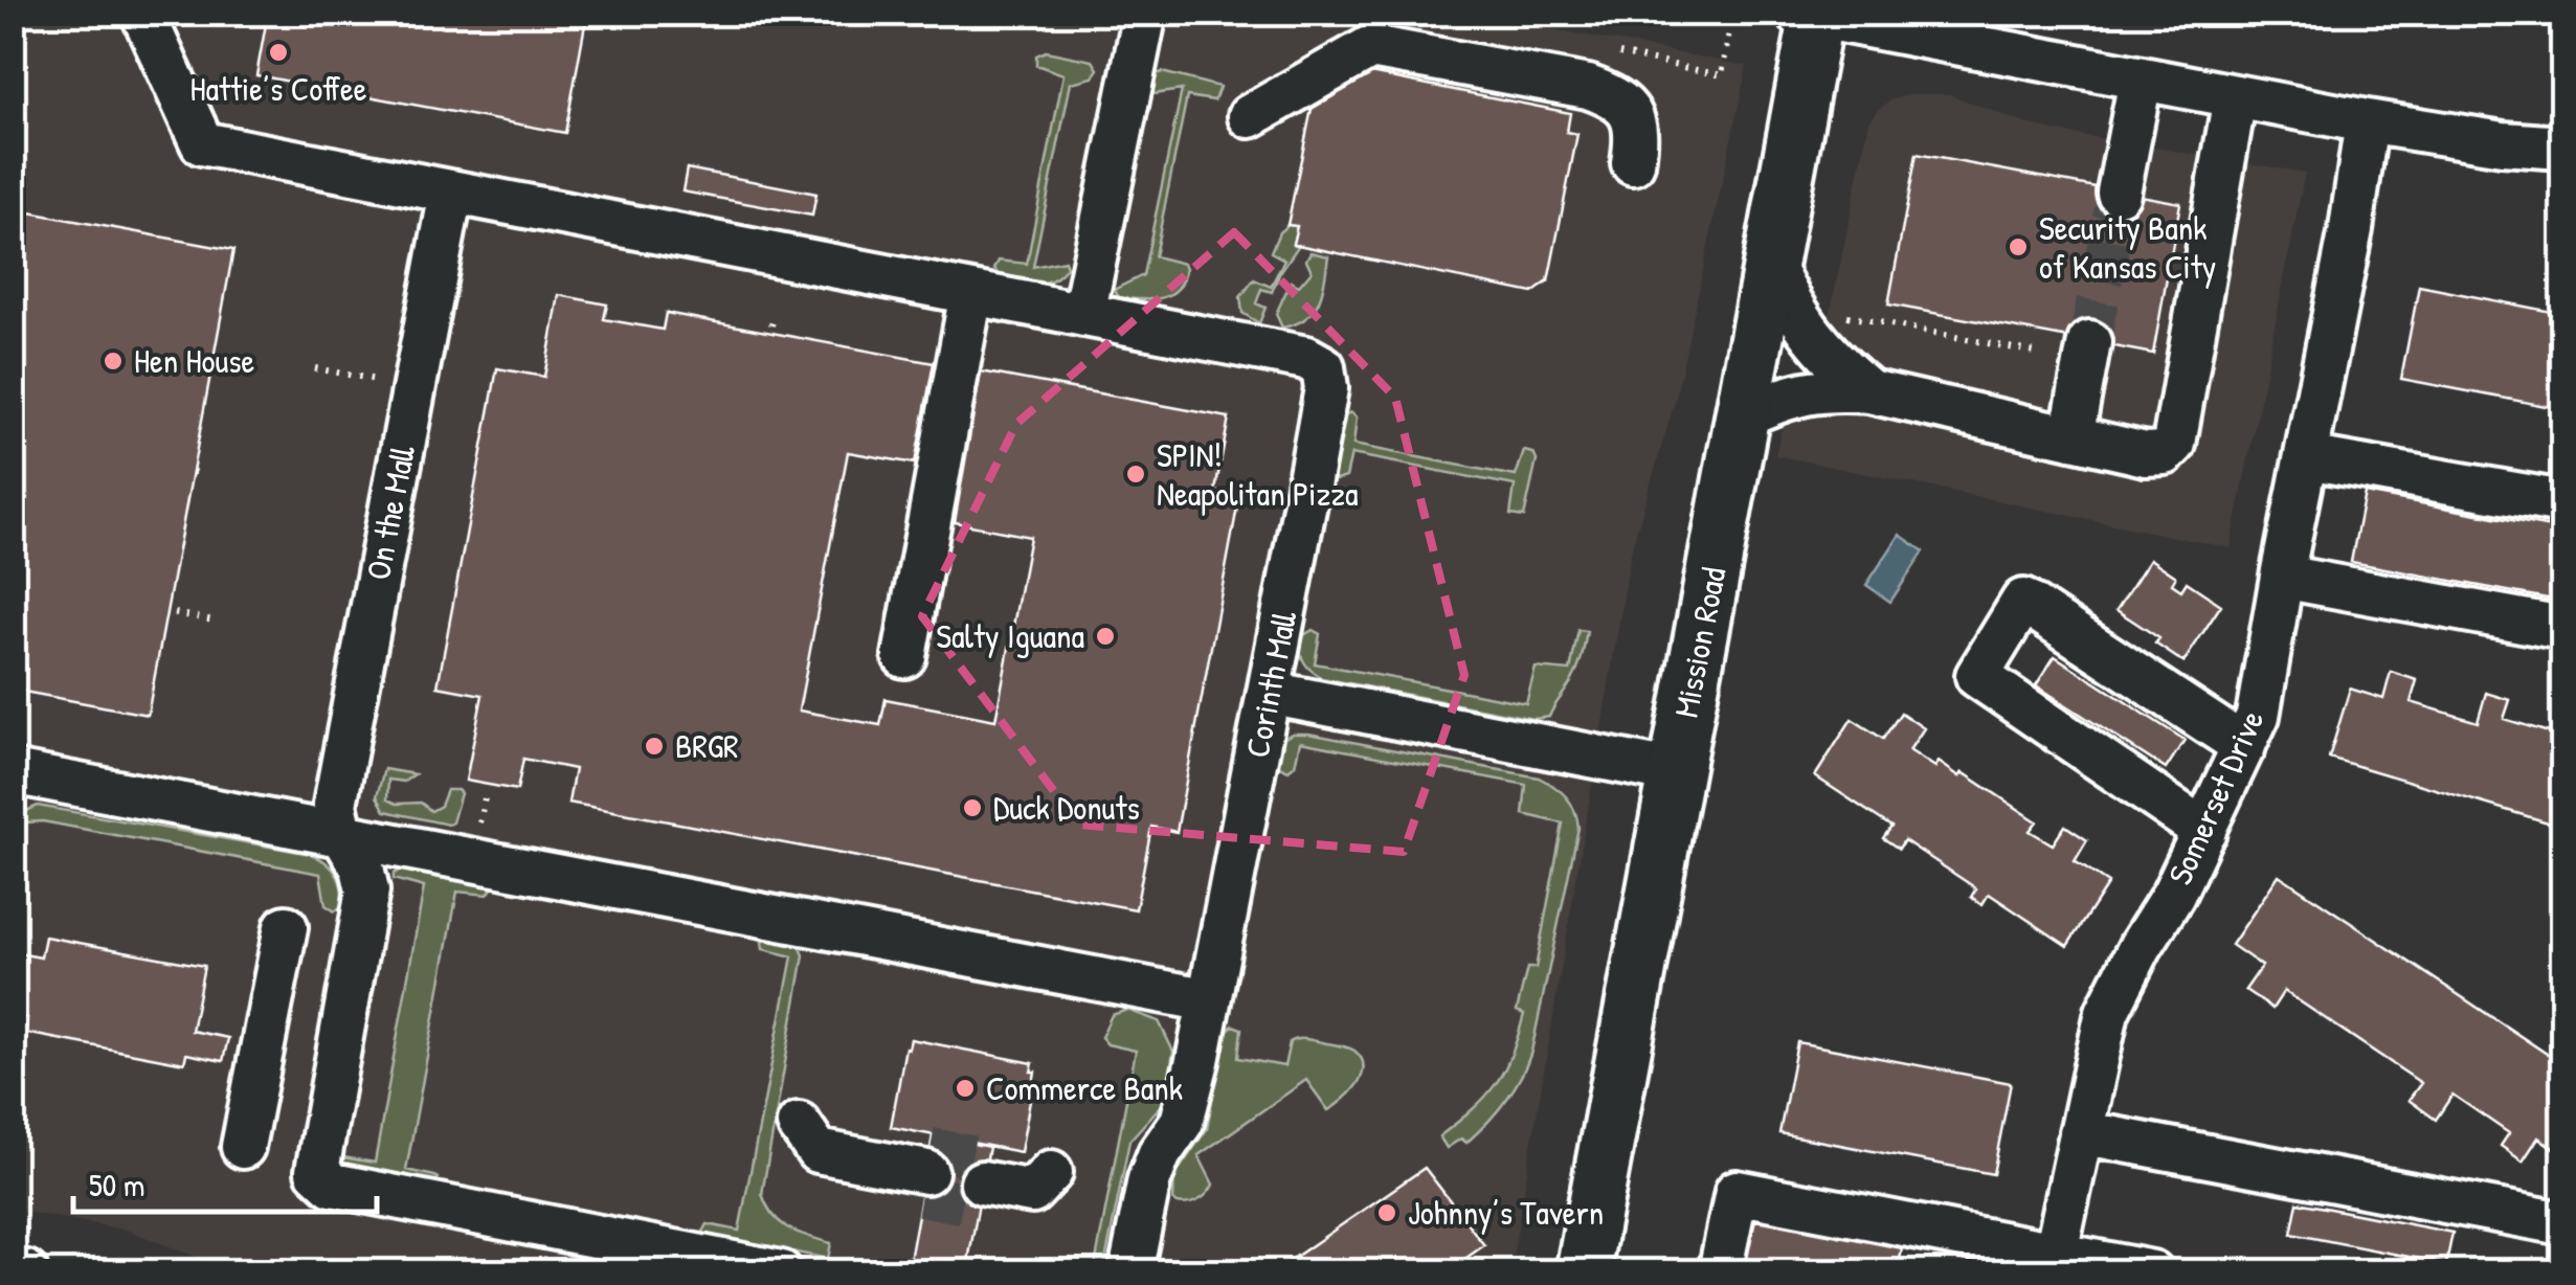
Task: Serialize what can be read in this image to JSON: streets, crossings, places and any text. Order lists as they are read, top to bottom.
{
  "streets": {
    "main road": ["Mission Road"],
    "street": ["On the Mall", "Corinth Mall", "Somerset Drive"]
  },
  "places": [
    "Hattie’s Coffee",
    "Security Bank of Kansas City",
    "Hen House",
    "SPIN! Neapolitan Pizza",
    "Salty Iguana",
    "BRGR",
    "Duck Donuts",
    "Commerce Bank",
    "Johnny’s Tavern"
  ],
  "scale_bar": "50 m"
}
